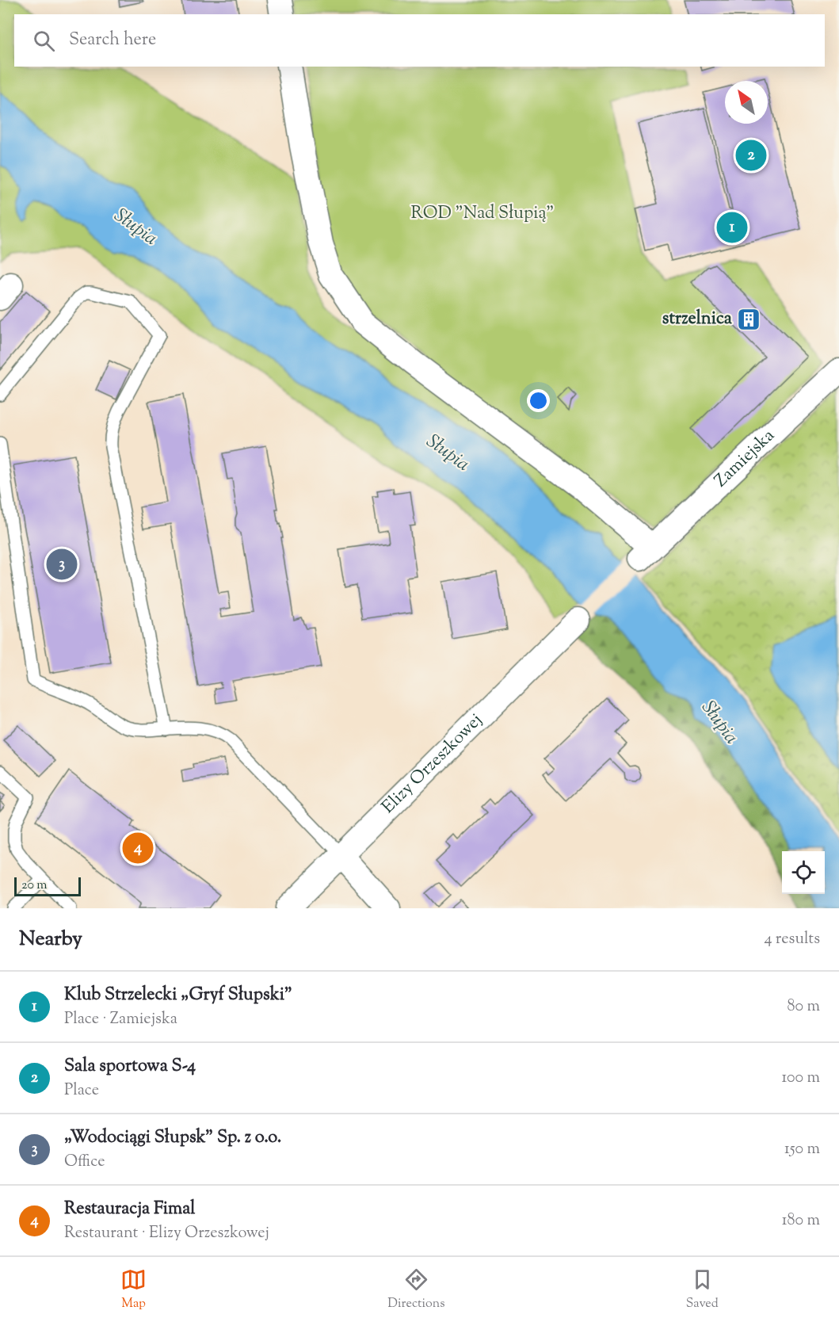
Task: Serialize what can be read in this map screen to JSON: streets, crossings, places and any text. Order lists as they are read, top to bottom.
{
  "streets": {
    "street": ["Zamiejska", "Elizy Orzeszkowej"]
  },
  "water": ["Słupia"],
  "parks": ["ROD \"Nad Słupią\""],
  "places": {
    "building": ["strzelnica"]
  },
  "scale_bar": "20 m",
  "north": "top left",
  "page": {
    "search": "Search here",
    "pins": [
      "2",
      "1",
      "3",
      "4"
    ],
    "scale": "20 m",
    "heading": ["Nearby", "4 results"],
    "list": [
      {
        "mark": "1",
        "name": "Klub Strzelecki „Gryf Słupski”",
        "note": "Place · Zamiejska",
        "value": "80 m"
      },
      {
        "mark": "2",
        "name": "Sala sportowa S-4",
        "note": "Place",
        "value": "100 m"
      },
      {
        "mark": "3",
        "name": "„Wodociągi Słupsk” Sp. z o.o.",
        "note": "Office",
        "value": "150 m"
      },
      {
        "mark": "4",
        "name": "Restauracja Fimal",
        "note": "Restaurant · Elizy Orzeszkowej",
        "value": "180 m"
      }
    ],
    "nav": ["Map", "Directions", "Saved"]
  }
}
